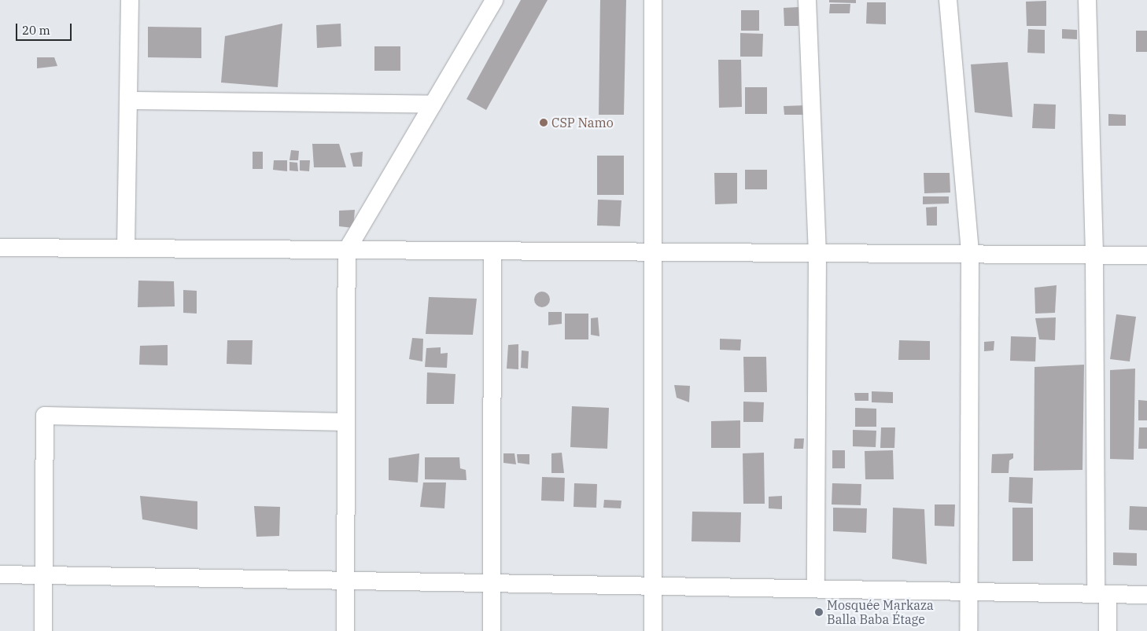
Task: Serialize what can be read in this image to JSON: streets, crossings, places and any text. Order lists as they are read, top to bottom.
{
  "places": ["CSP Namo", "Mosquée Markaza Balla Baba Étage"],
  "scale_bar": "20 m"
}
